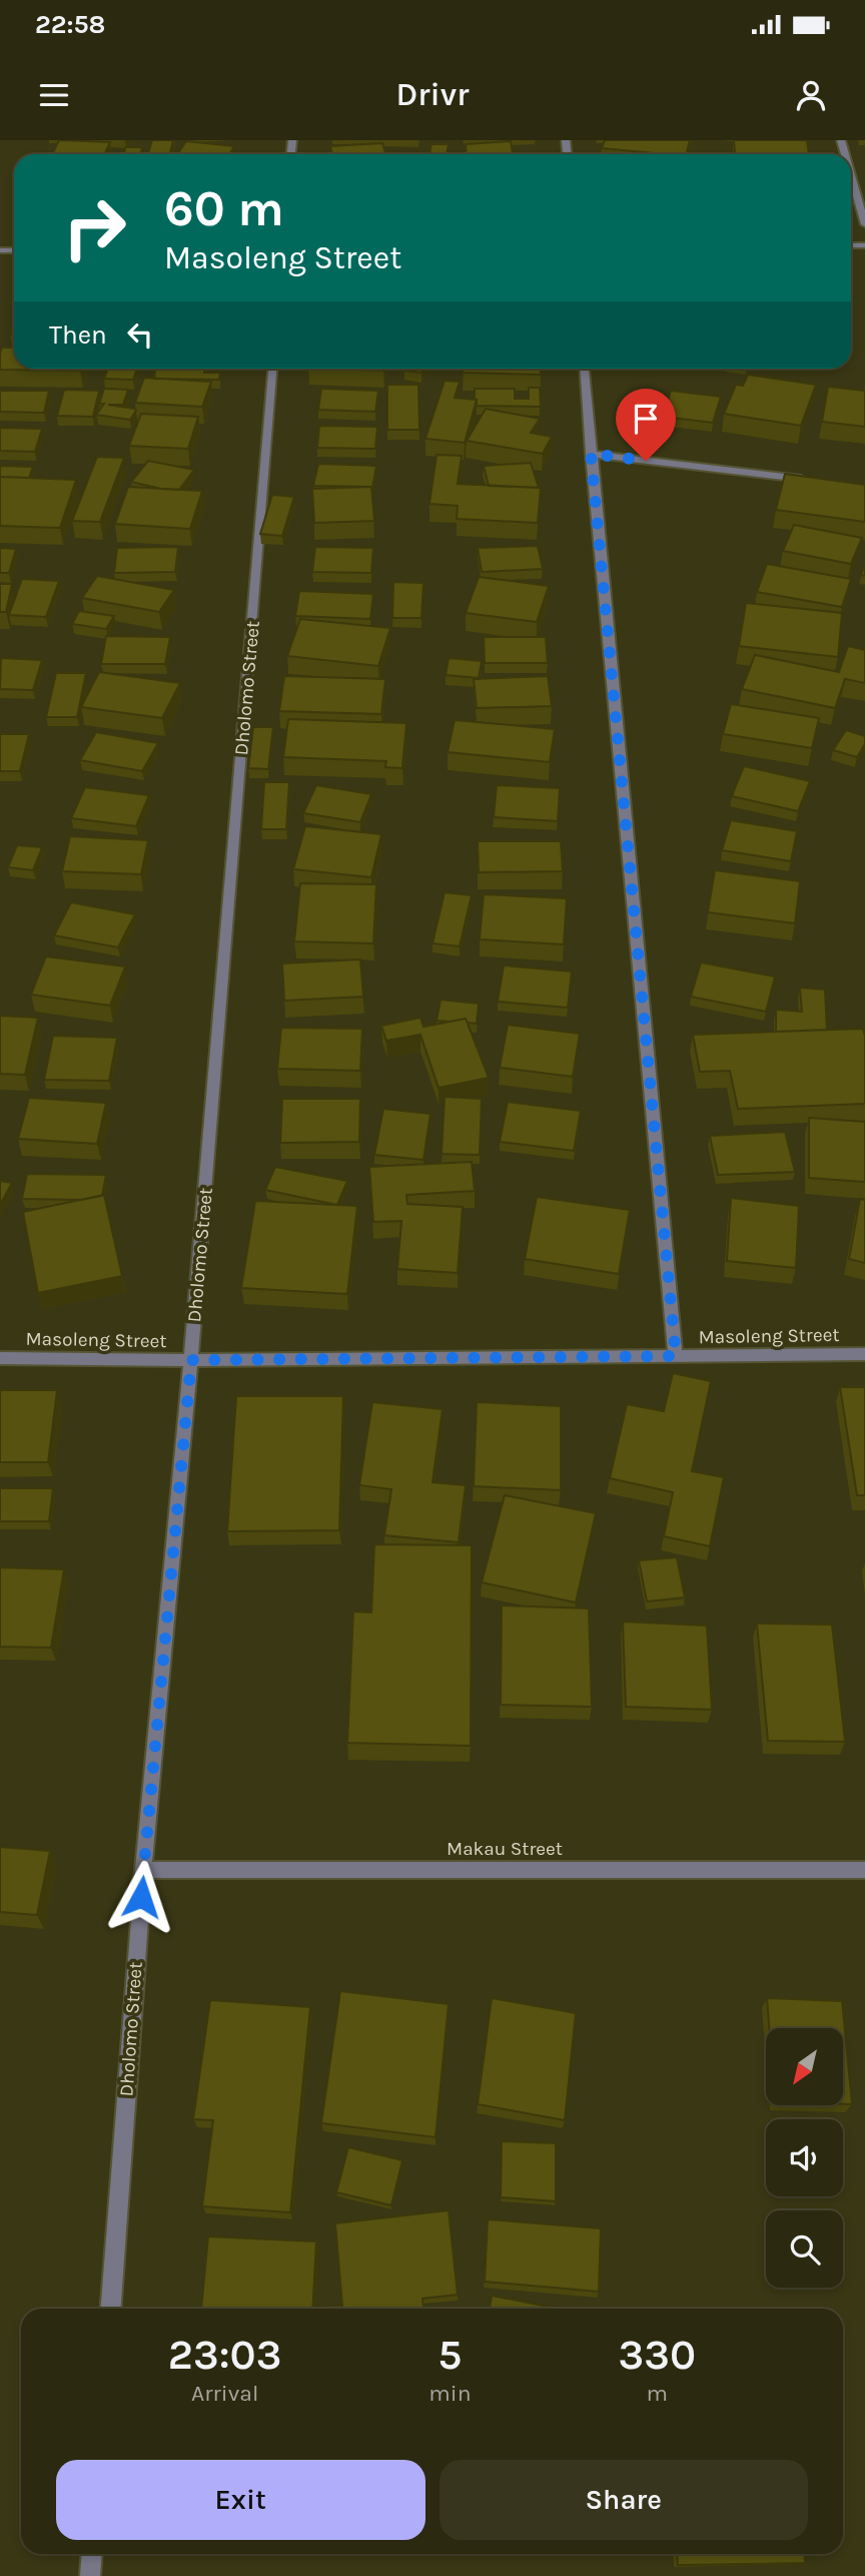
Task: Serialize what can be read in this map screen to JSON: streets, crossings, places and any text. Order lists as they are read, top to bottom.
{
  "streets": {
    "street": ["Dholomo Street", "Masoleng Street", "Makau Street"]
  },
  "crossings": [
    ["Dholomo Street", "Masoleng Street"],
    ["Dholomo Street", "Makau Street"]
  ],
  "north": "bottom left",
  "page": {
    "status": "22:58",
    "header": "Drivr",
    "turn": ["60 m", "Masoleng Street"],
    "then": "Then",
    "eta": [
      "23:03",
      "Arrival",
      "5",
      "min",
      "330",
      "m"
    ],
    "buttons": ["Exit", "Share"]
  }
}
